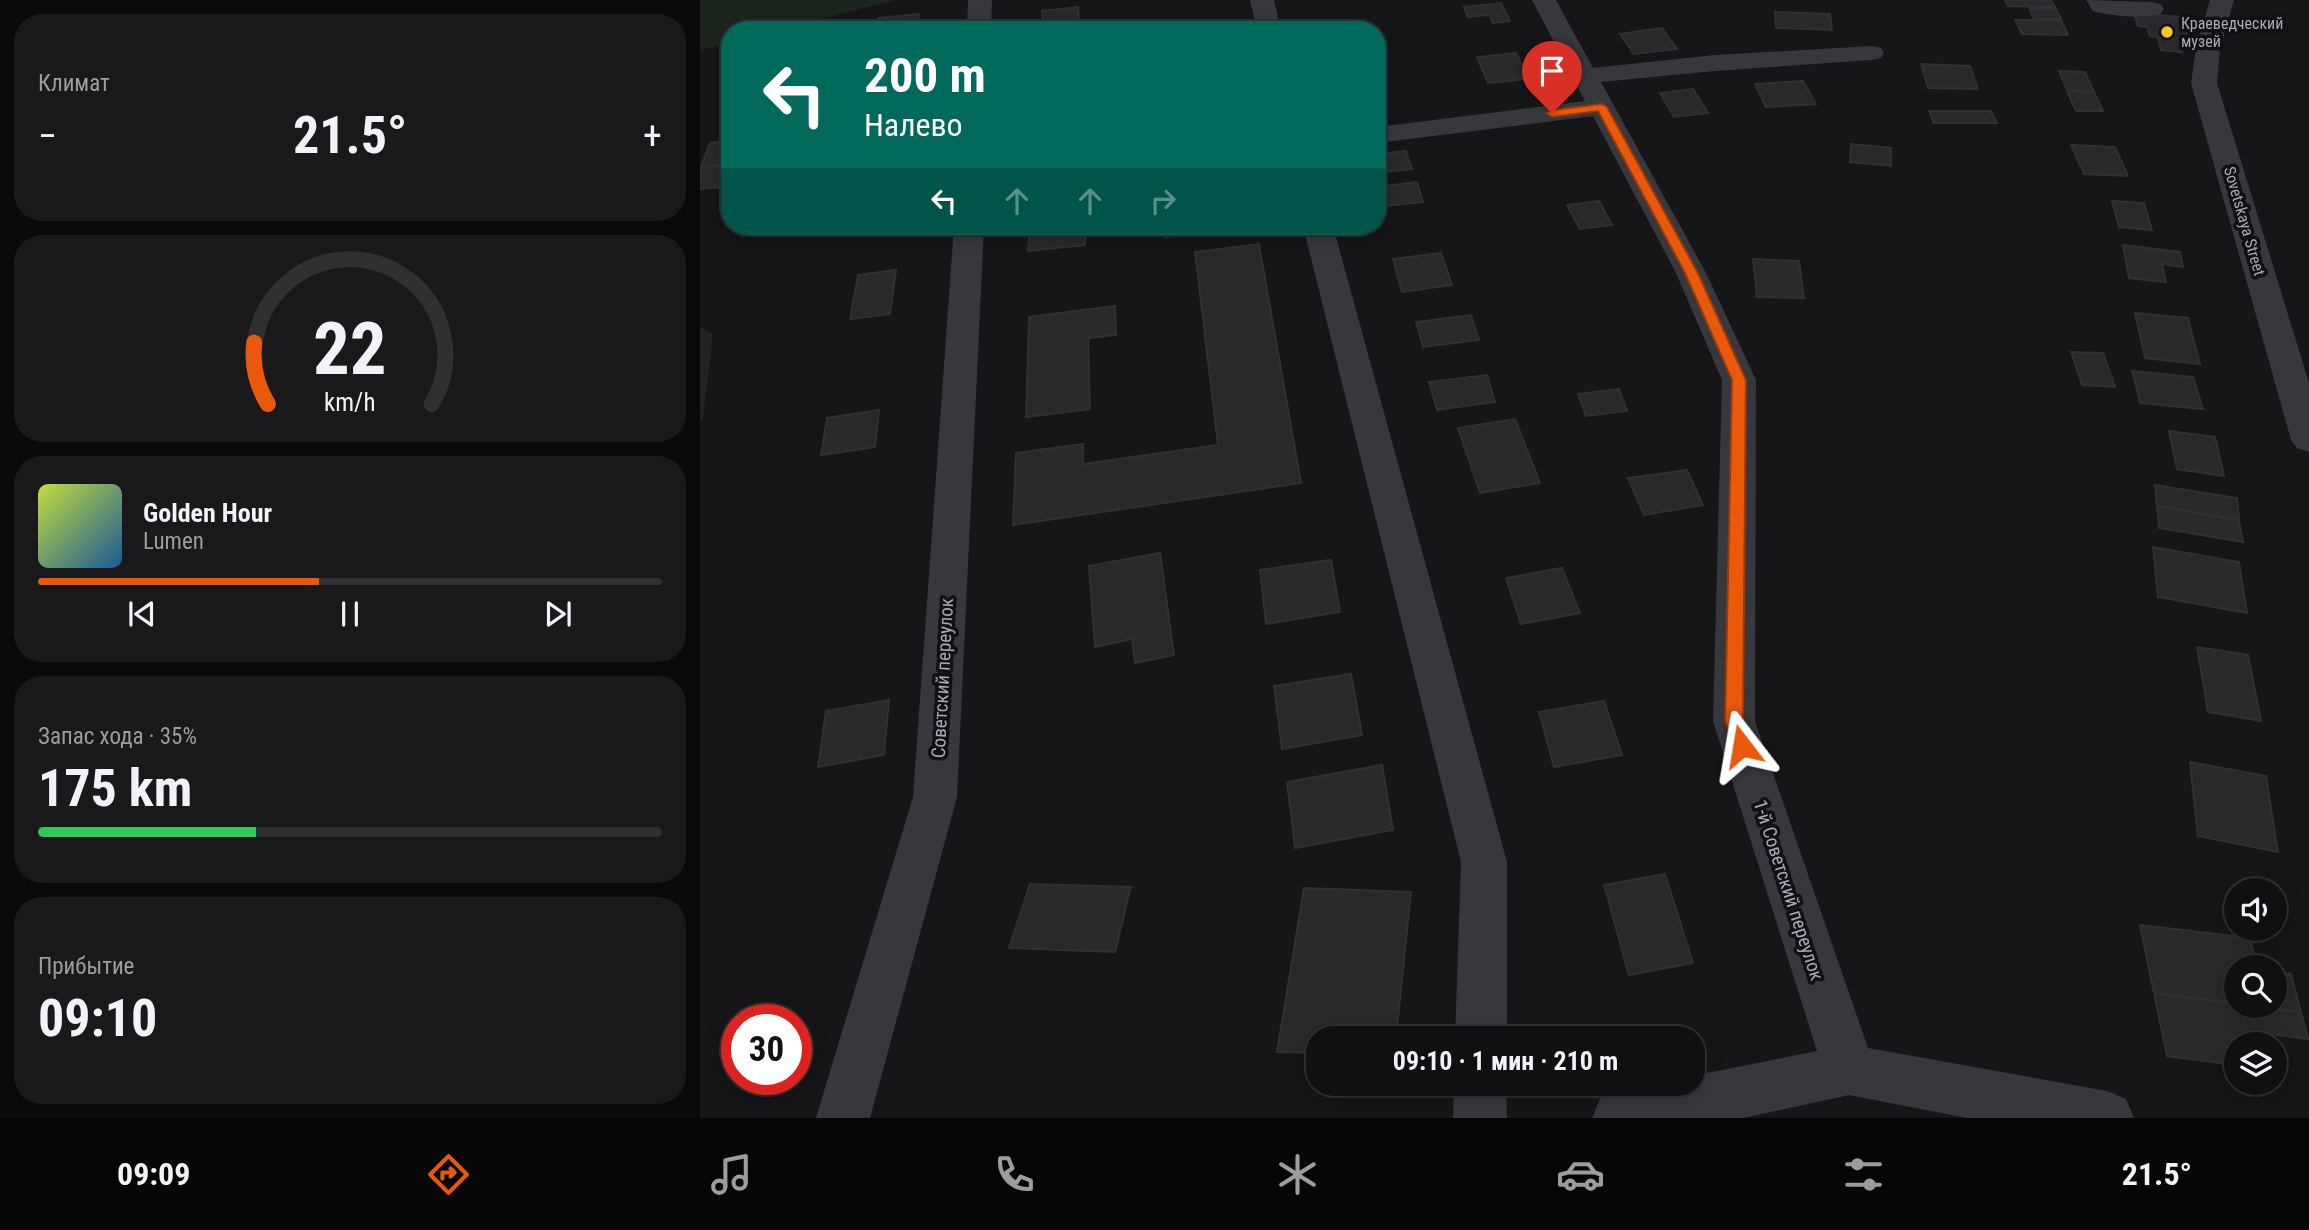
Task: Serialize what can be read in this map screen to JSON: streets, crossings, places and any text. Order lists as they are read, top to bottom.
{
  "streets": {
    "street": ["Sovetskaya Street", "Советский переулок", "1-й Советский переулок"]
  },
  "places": ["Краеведческий музей"],
  "page": {
    "tile": [
      "Климат",
      ["Запас хода · 35%", "175 km"],
      ["Прибытие", "09:10"]
    ],
    "turn": ["200 m", "Налево"],
    "heat": ["−", "21.5°", "+"],
    "song": ["Golden Hour", "Lumen"],
    "limit": "30",
    "trip": "09:10 · 1 мин · 210 m",
    "tabs": ["09:09", "21.5°"],
    "gauge": ["22", "km/h"]
  }
}
